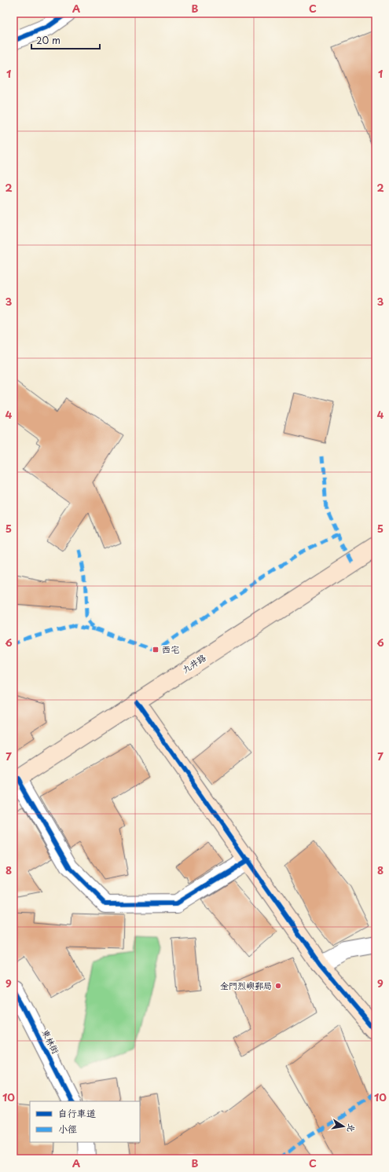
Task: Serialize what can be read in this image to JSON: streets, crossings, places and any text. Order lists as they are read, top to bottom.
{
  "streets": {
    "main road": ["九井路"],
    "street": ["東林街"]
  },
  "places": {
    "transit": ["西宅"],
    "other": ["金門烈嶼郵局"]
  },
  "legend": ["自行車道", "小徑"],
  "scale_bar": "20 m",
  "north": "right",
  "grid": {
    "columns": ["A", "B", "C"],
    "rows": [
      "1",
      "2",
      "3",
      "4",
      "5",
      "6",
      "7",
      "8",
      "9",
      "10"
    ]
  }
}
